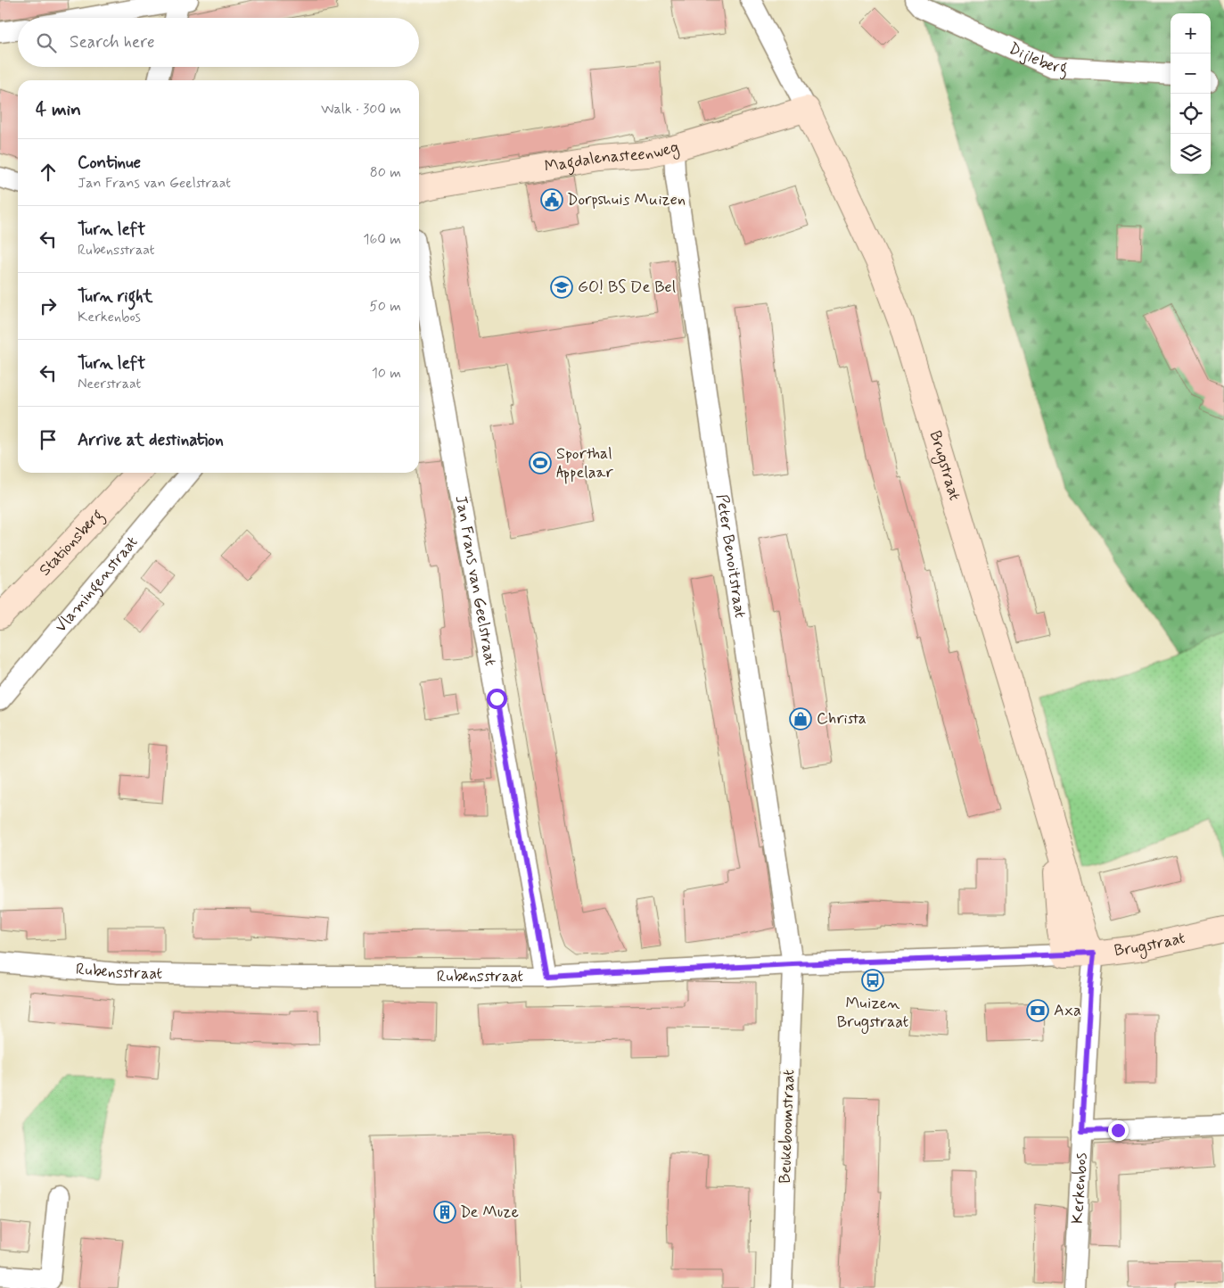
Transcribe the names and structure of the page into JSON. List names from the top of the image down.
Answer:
{
  "streets": {
    "street": [
      "Dijleberg",
      "Magdalenasteenweg",
      "Brugstraat",
      "Stationsberg",
      "Peter Benoitstraat",
      "Jan Frans van Geelstraat",
      "Vlamingenstraat",
      "Rubensstraat",
      "Beukeboomstraat",
      "Kerkenbos"
    ]
  },
  "crossings": [
    ["Magdalenasteenweg", "Brugstraat"],
    ["Magdalenasteenweg", "Peter Benoitstraat"],
    ["Brugstraat", "Rubensstraat"],
    ["Brugstraat", "Kerkenbos"],
    ["Peter Benoitstraat", "Rubensstraat"],
    ["Peter Benoitstraat", "Beukeboomstraat"],
    ["Jan Frans van Geelstraat", "Rubensstraat"],
    ["Rubensstraat", "Beukeboomstraat"],
    ["Rubensstraat", "Kerkenbos"]
  ],
  "places": {
    "public building": ["Dorpshuis Muizen"],
    "school or university": ["GO! BS De Bel"],
    "sports": ["Sporthal Appelaar"],
    "shop": ["Christa"],
    "bus stop": ["Muizen Brugstraat"],
    "bank": ["Axa"],
    "building": ["De Muze"]
  },
  "page": {
    "map_buttons": ["+", "−"],
    "search": "Search here",
    "heading": ["4 min", "Walk · 300 m"],
    "list": [
      ["Continue", "Jan Frans van Geelstraat", "80 m"],
      ["Turn left", "Rubensstraat", "160 m"],
      ["Turn right", "Kerkenbos", "50 m"],
      ["Turn left", "Neerstraat", "10 m"],
      "Arrive at destination"
    ]
  }
}
